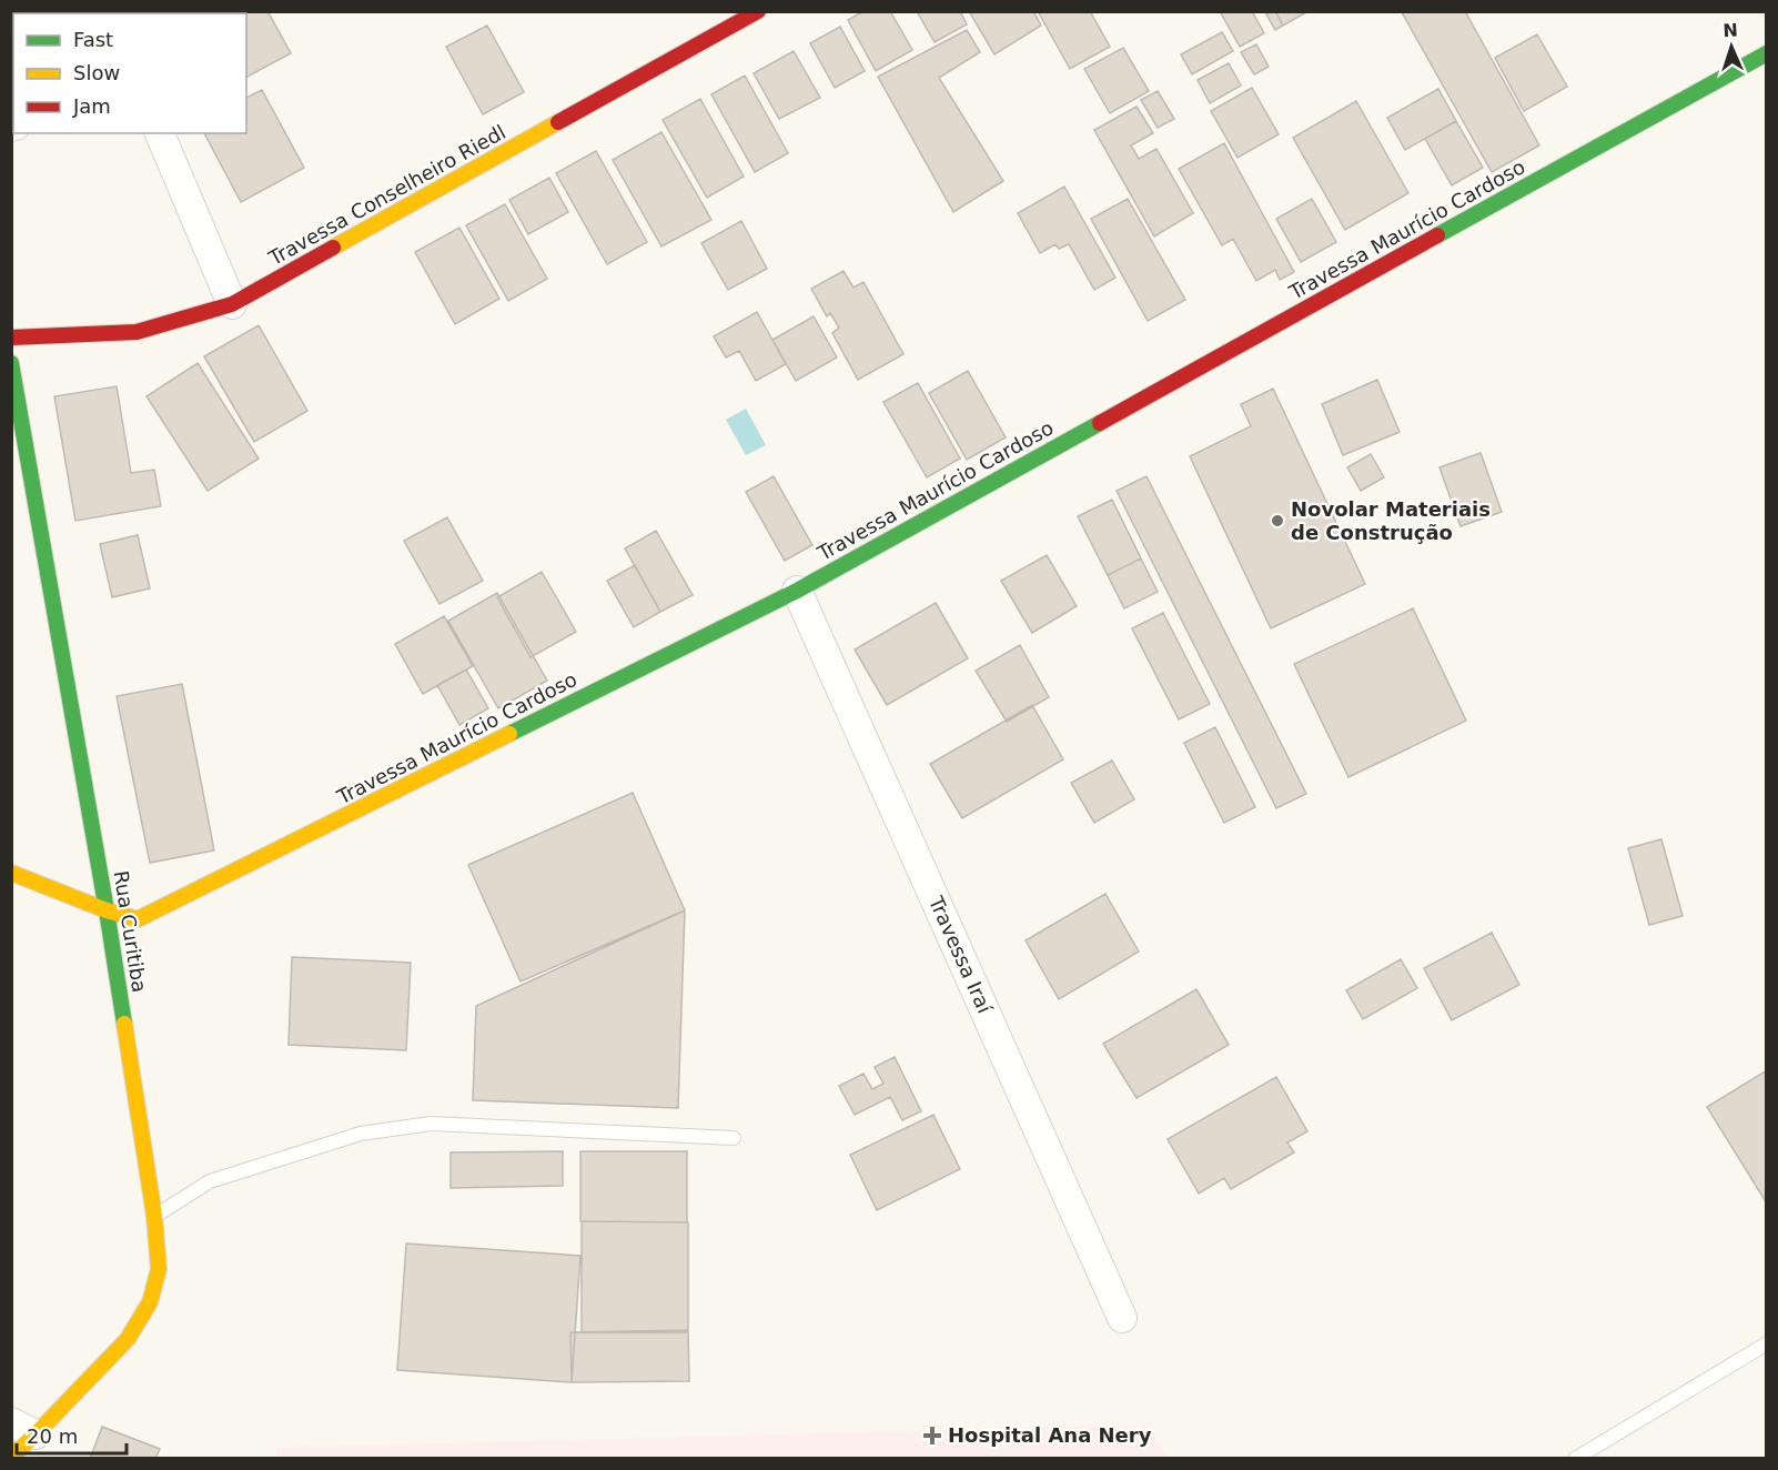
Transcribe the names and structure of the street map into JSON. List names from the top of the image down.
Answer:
{
  "streets": {
    "street": [
      "Travessa Conselheiro Riedl",
      "Travessa Maurício Cardoso",
      "Rua Curitiba",
      "Travessa Iraí"
    ]
  },
  "crossings": [
    ["Travessa Maurício Cardoso", "Rua Curitiba"],
    ["Travessa Maurício Cardoso", "Travessa Iraí"]
  ],
  "places": {
    "other": ["Novolar Materiais de Construção"],
    "health": ["Hospital Ana Nery"]
  },
  "legend": ["Fast", "Slow", "Jam"],
  "scale_bar": "20 m",
  "north": "top"
}
